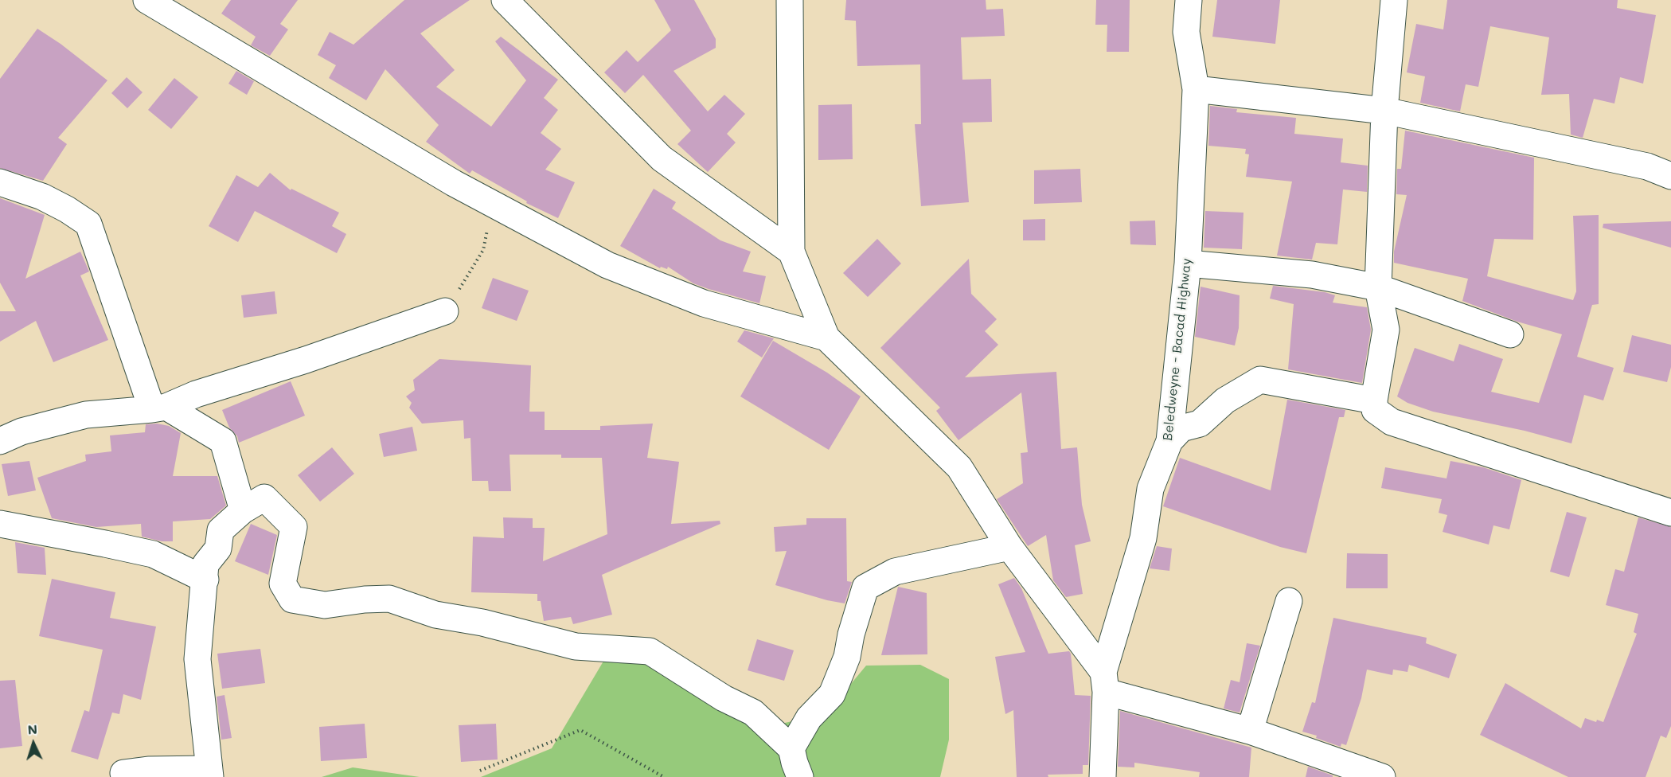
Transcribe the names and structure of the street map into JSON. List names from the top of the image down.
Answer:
{
  "streets": {
    "street": ["Beledweyne - Bacad Highway"]
  },
  "north": "top"
}
